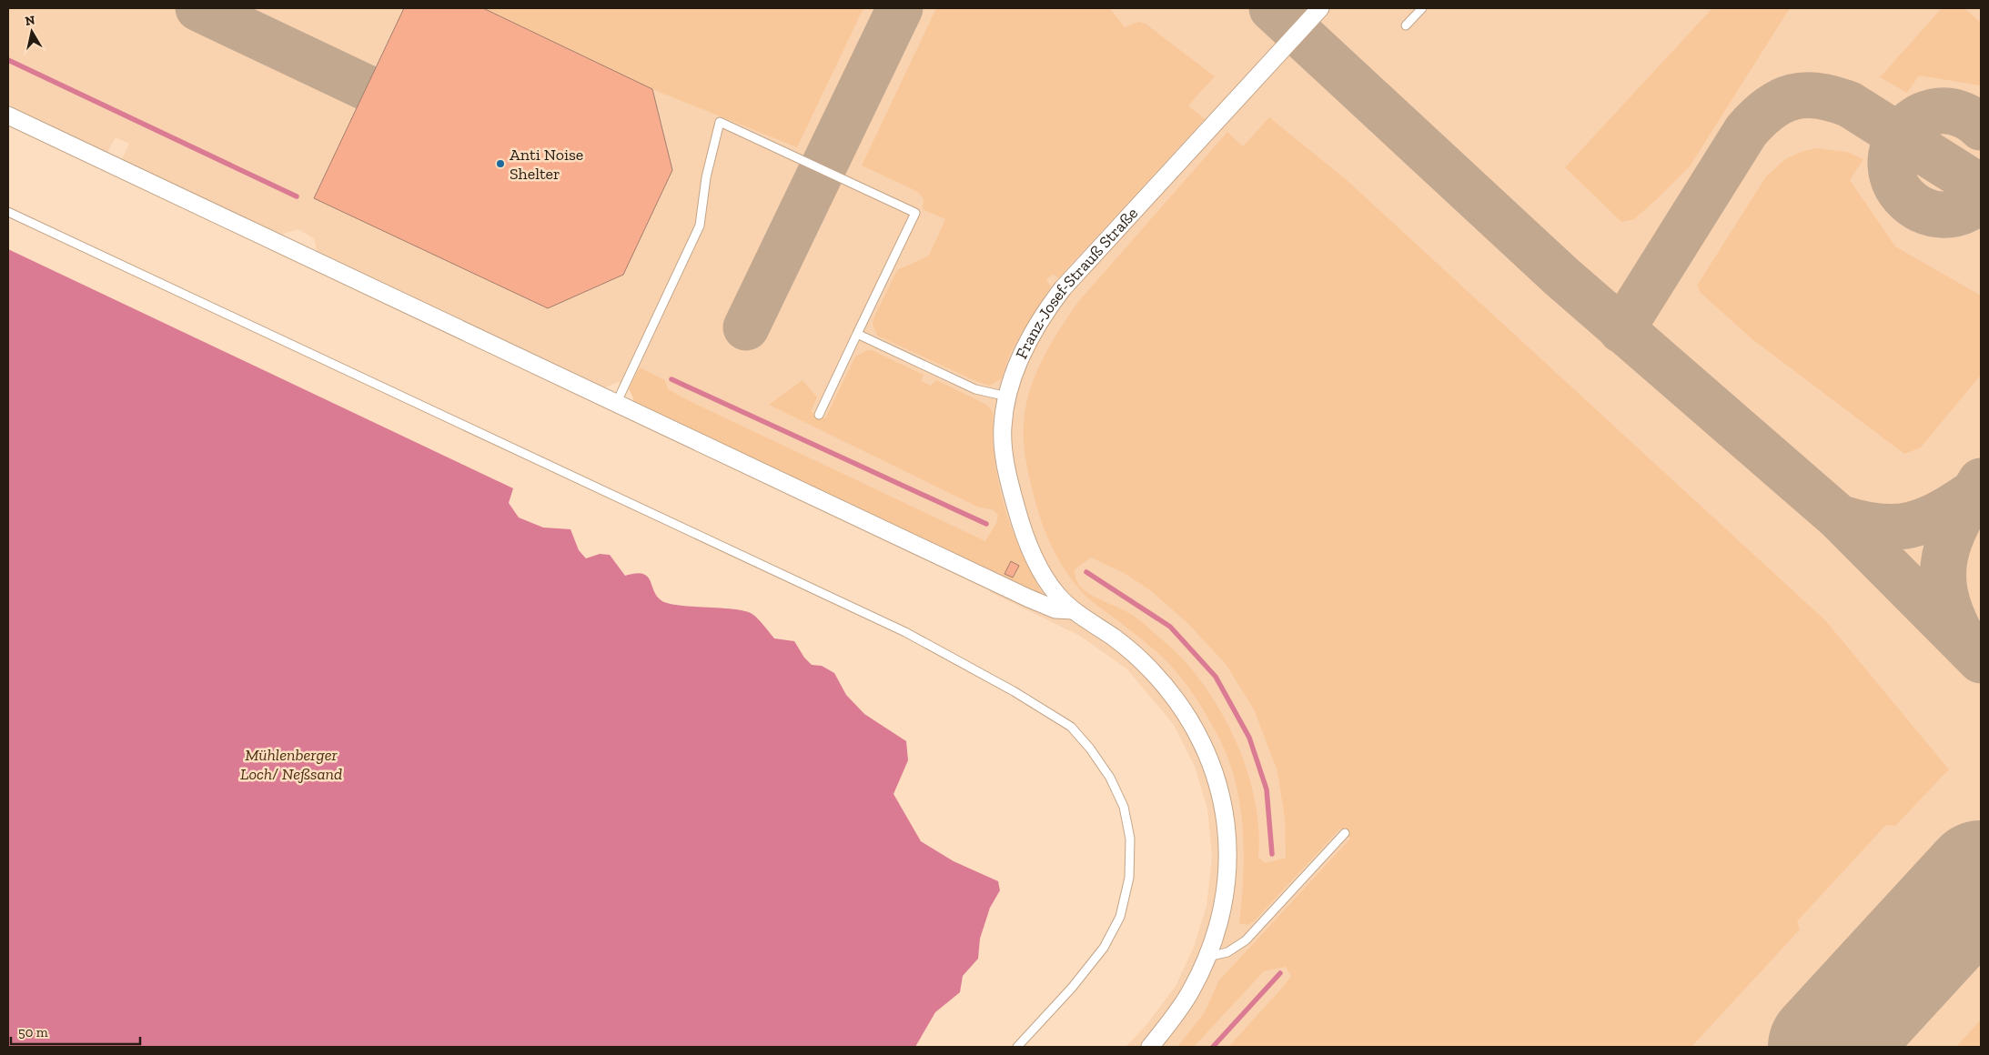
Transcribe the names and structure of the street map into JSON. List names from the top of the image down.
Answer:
{
  "streets": {
    "street": ["Franz-Josef-Strauß Straße"]
  },
  "parks": ["Mühlenberger Loch/ Neßsand"],
  "places": ["Anti Noise Shelter"],
  "scale_bar": "50 m",
  "north": "top"
}
